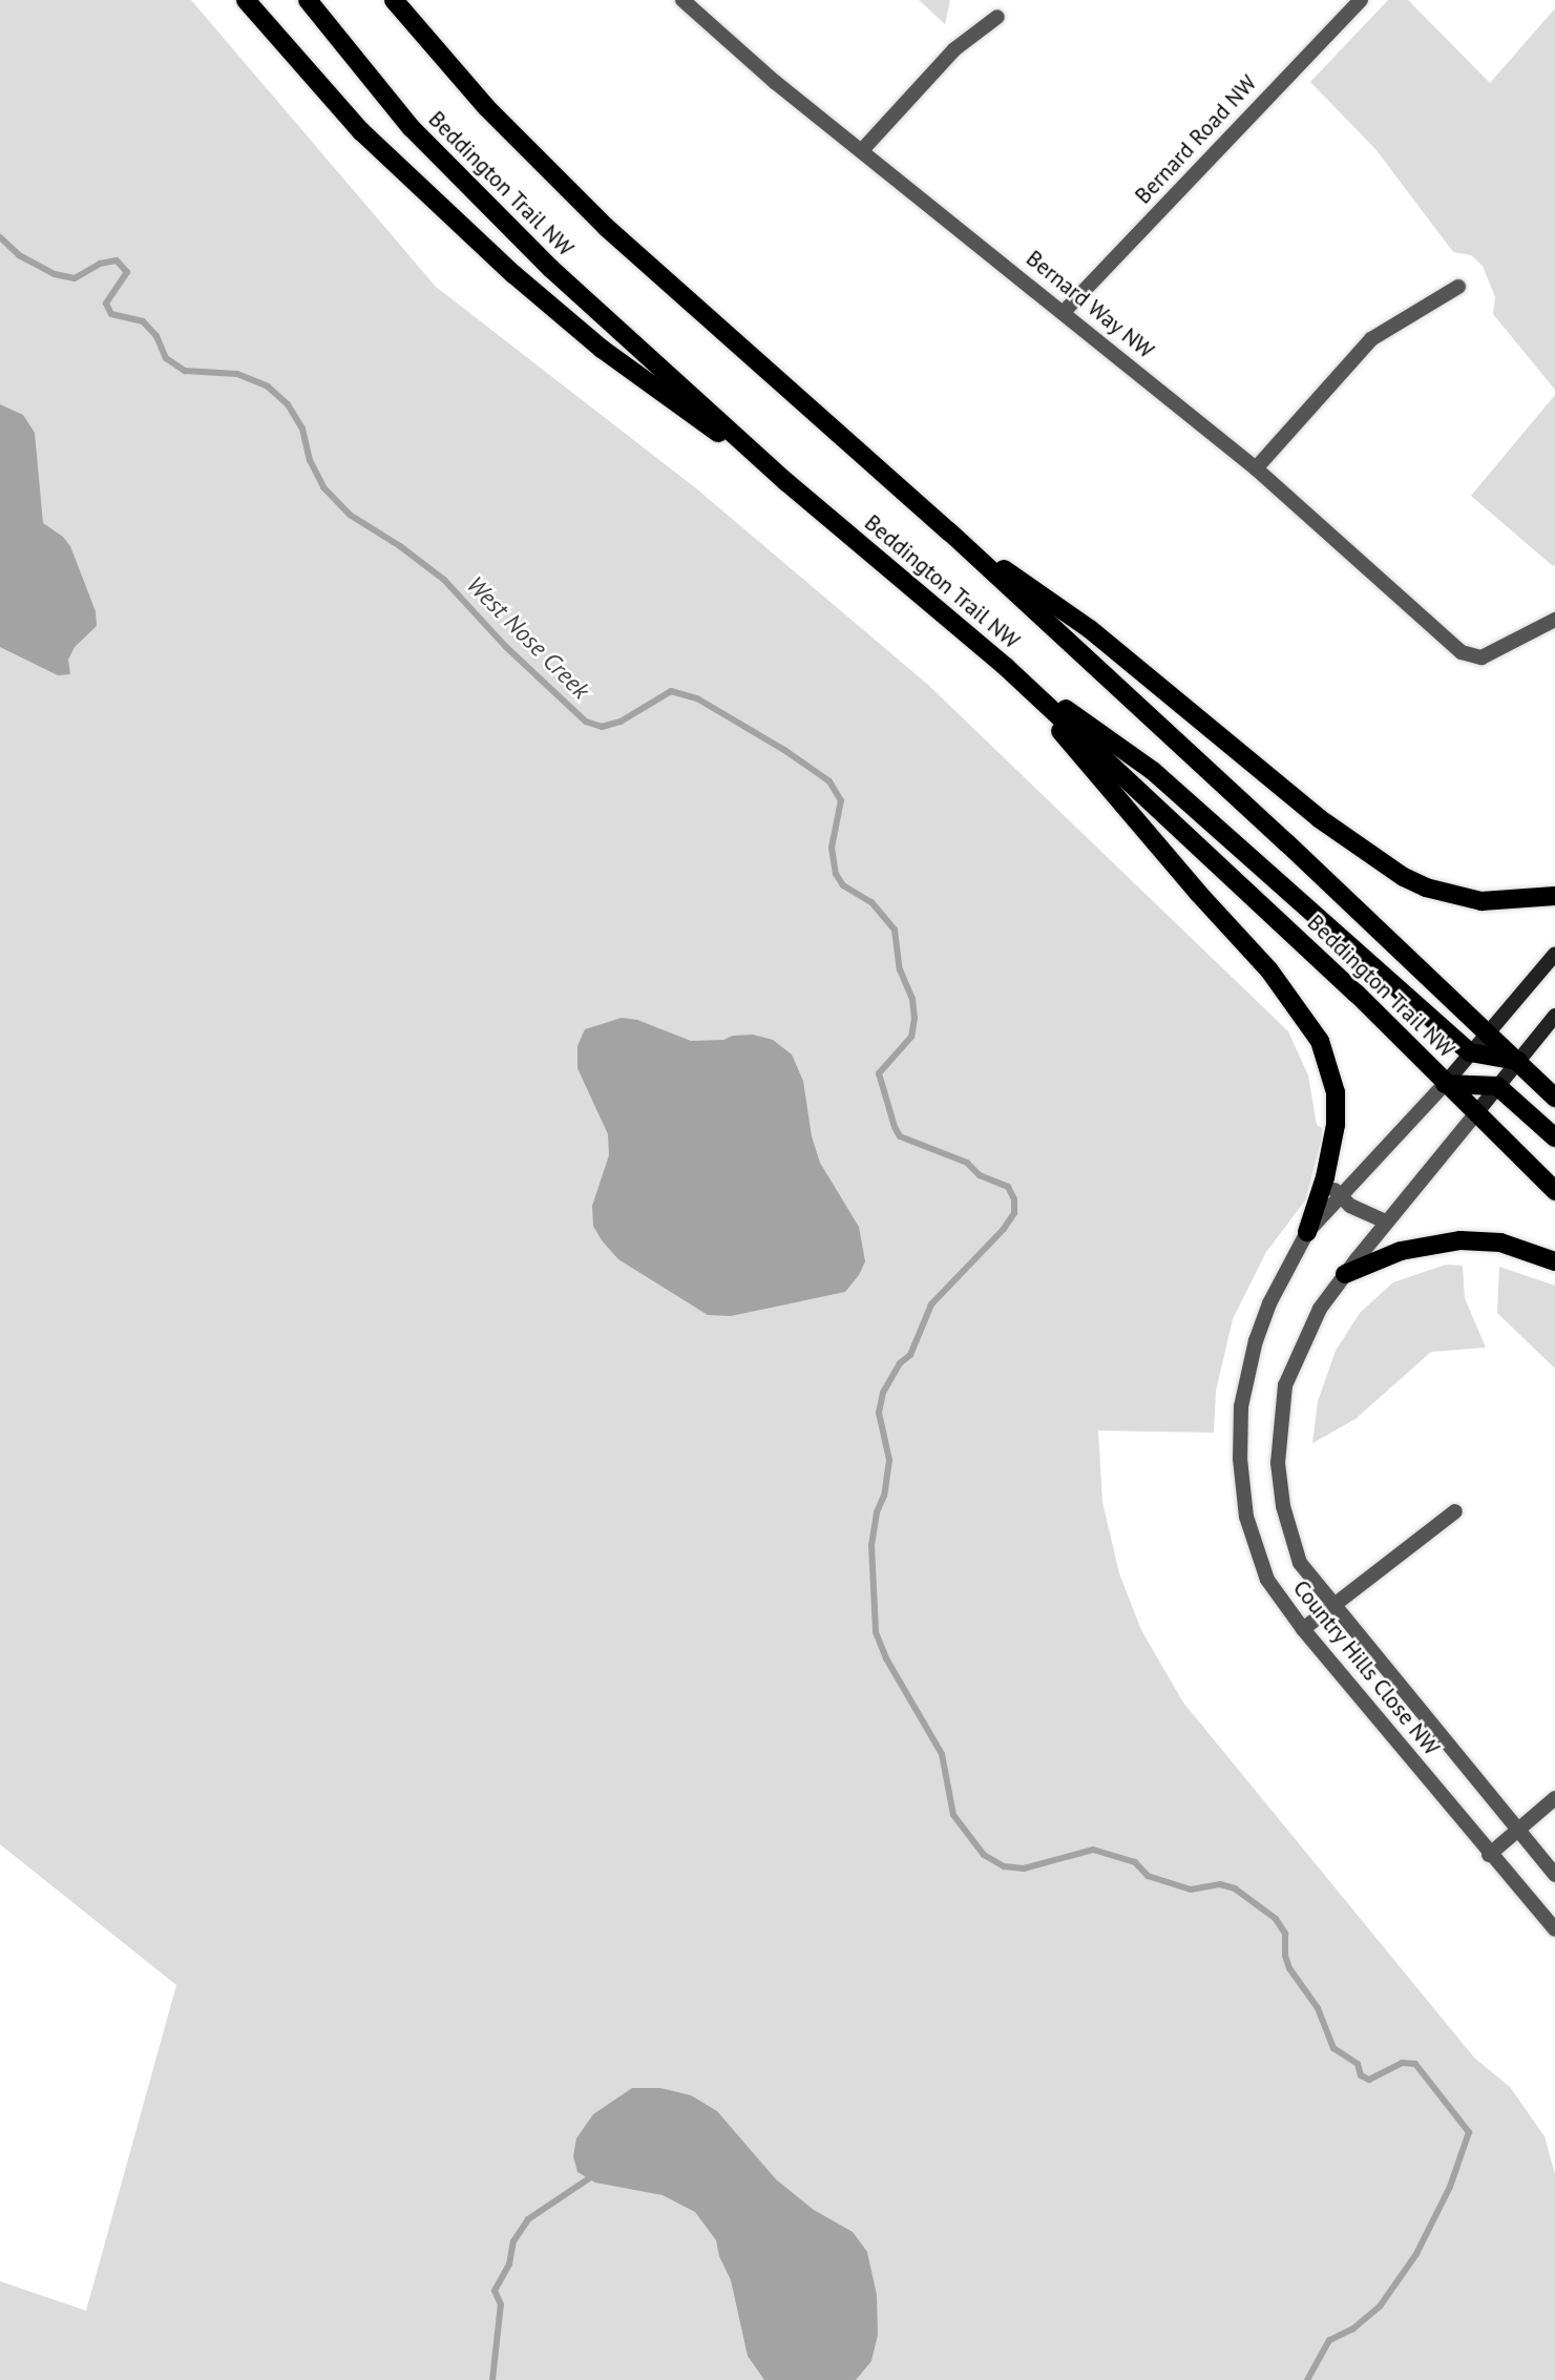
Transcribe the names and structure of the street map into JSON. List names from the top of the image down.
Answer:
{
  "streets": {
    "main road": ["Beddington Trail NW"],
    "street": ["Bernard Road NW", "Bernard Way NW", "Country Hills Close NW"]
  },
  "crossings": [
    ["Bernard Road NW", "Bernard Way NW"],
    ["Beddington Trail NW", "Country Hills Close NW"]
  ],
  "water": ["West Nose Creek"]
}
